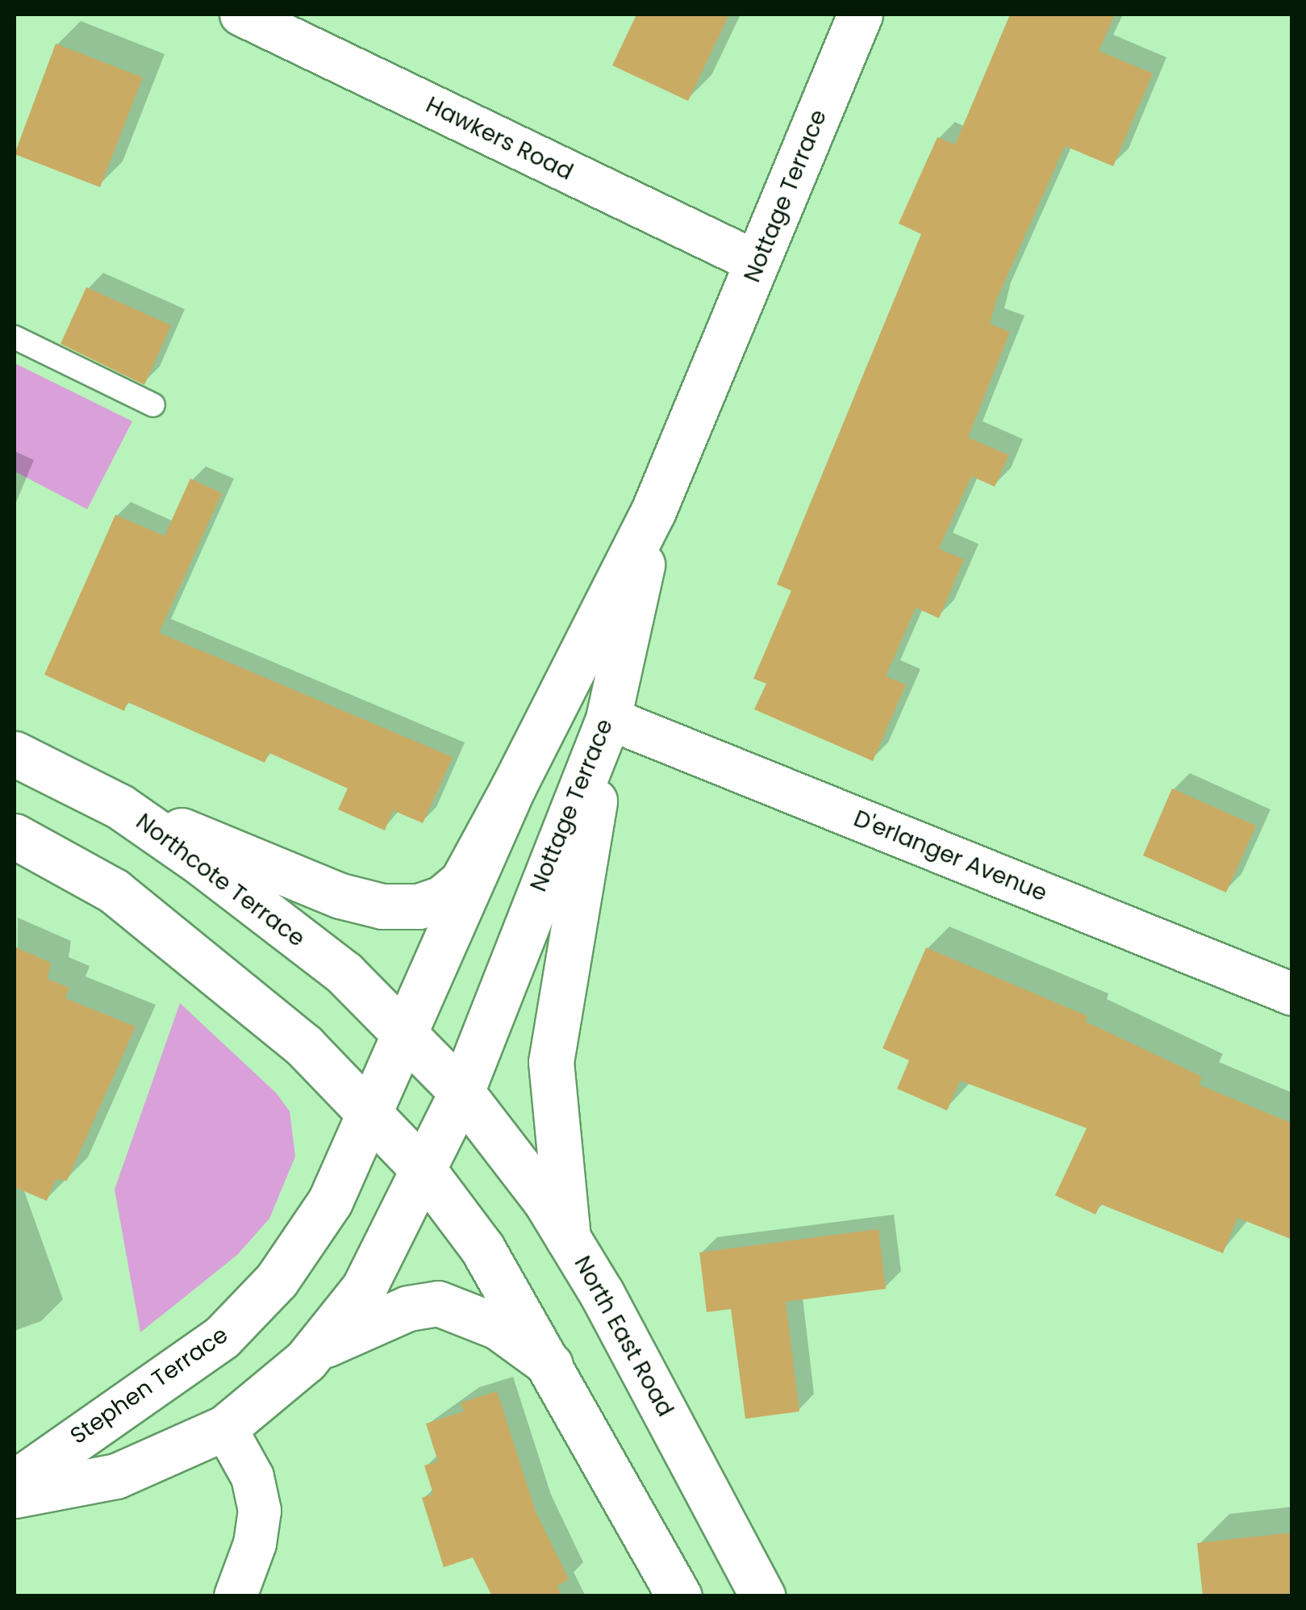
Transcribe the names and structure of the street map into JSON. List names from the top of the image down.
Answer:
{
  "streets": {
    "main road": [
      "Nottage Terrace",
      "Northcote Terrace",
      "North East Road",
      "Stephen Terrace"
    ],
    "street": ["Hawkers Road", "D'erlanger Avenue"]
  },
  "crossings": [
    ["Hawkers Road", "Nottage Terrace"],
    ["Nottage Terrace", "D'erlanger Avenue"],
    ["Nottage Terrace", "Northcote Terrace"],
    ["Nottage Terrace", "North East Road"],
    ["Nottage Terrace", "Stephen Terrace"],
    ["Northcote Terrace", "North East Road"],
    ["Northcote Terrace", "Stephen Terrace"]
  ]
}
